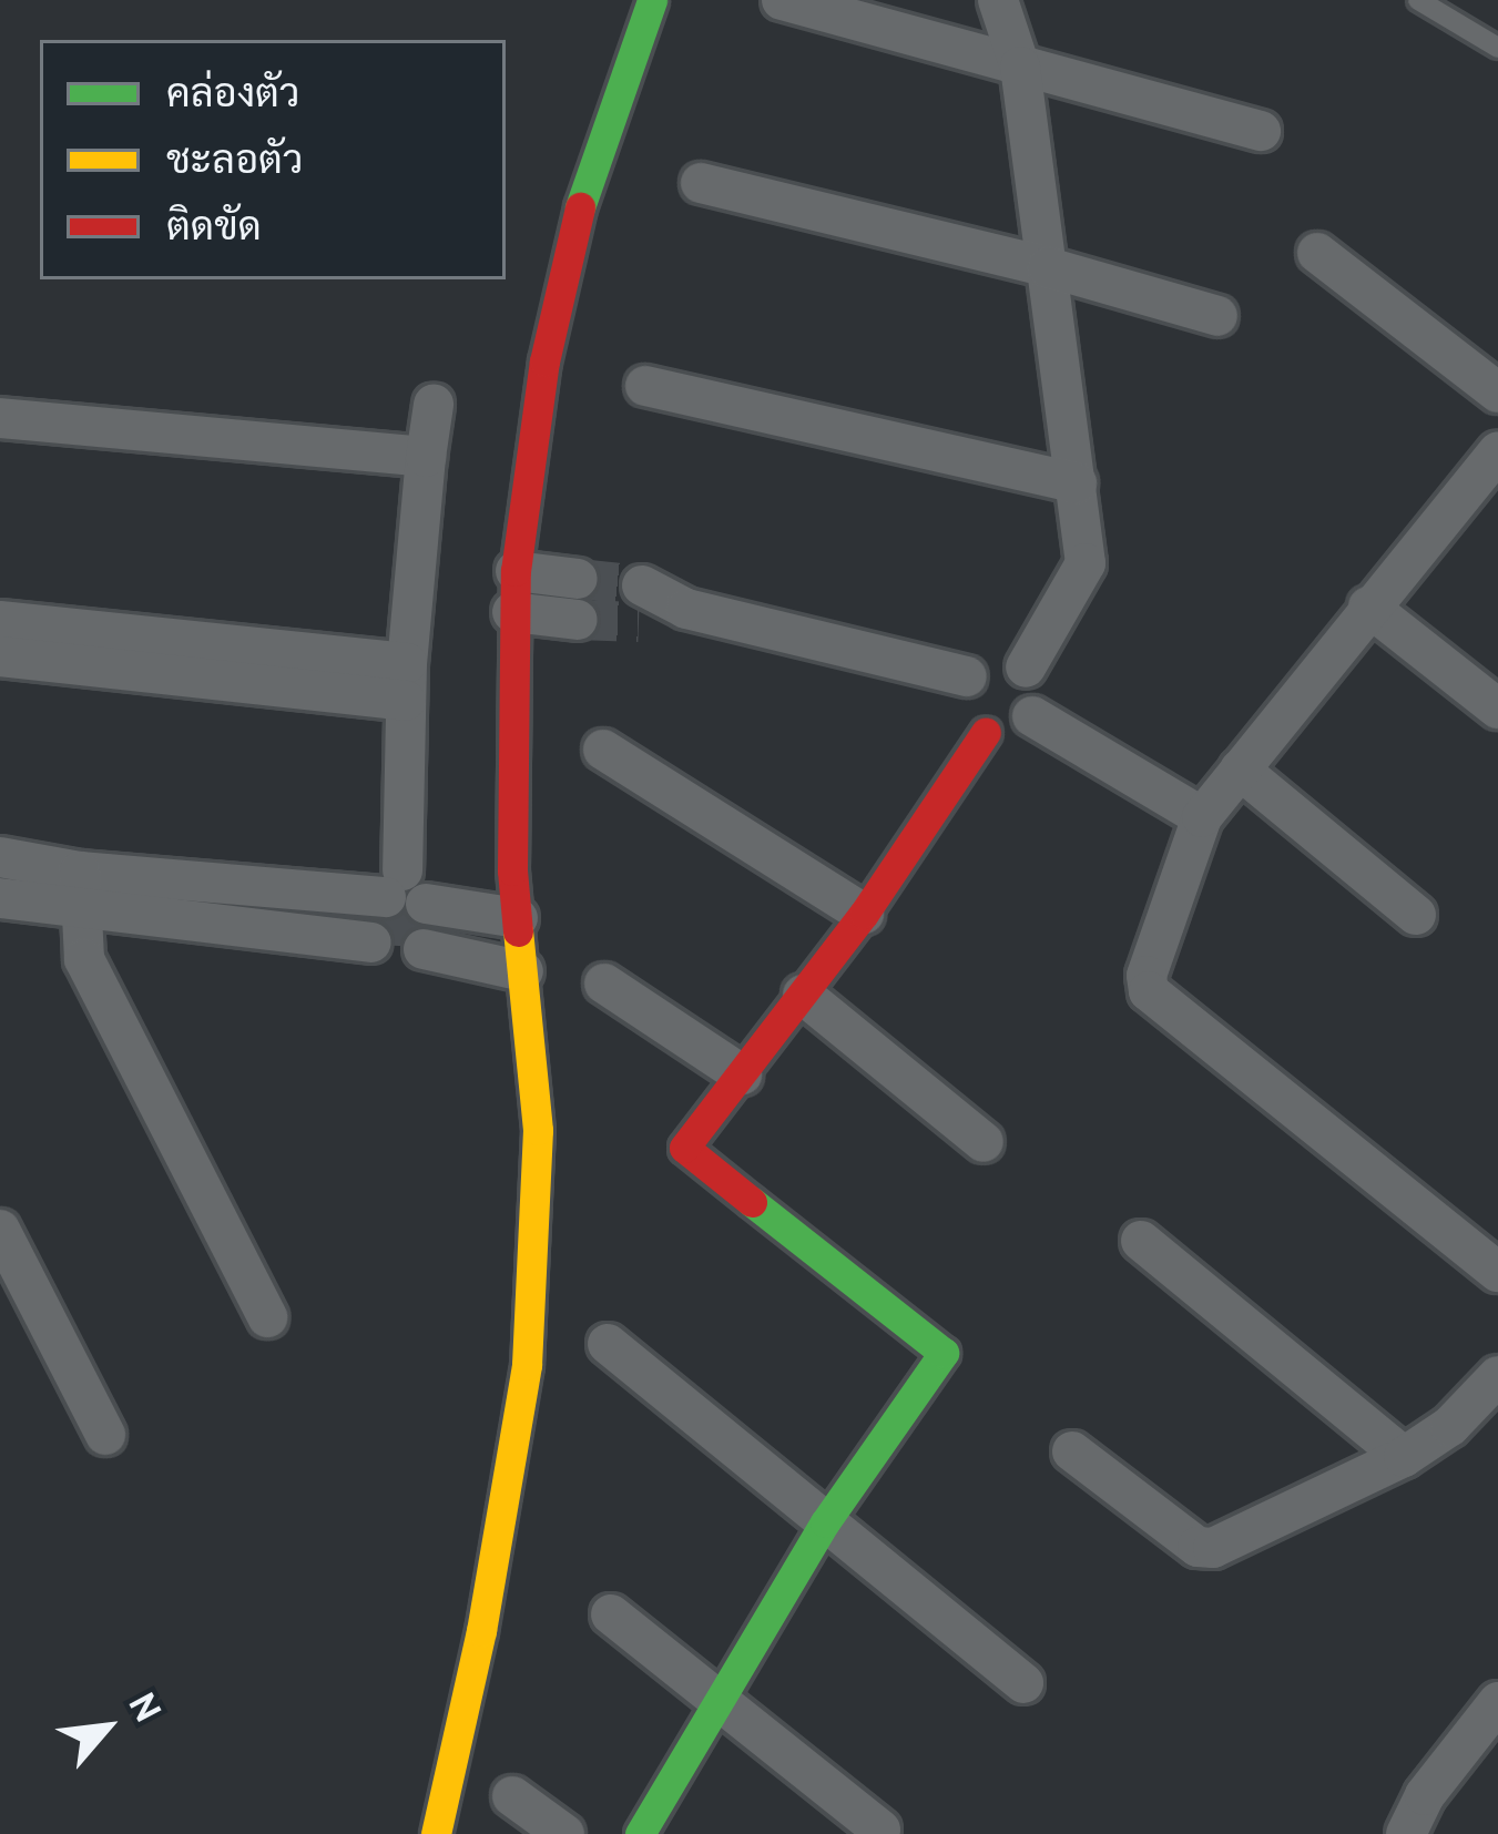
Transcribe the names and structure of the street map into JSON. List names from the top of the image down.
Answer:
{
  "legend": ["คล่องตัว", "ชะลอตัว", "ติดขัด"],
  "north": "top right"
}
